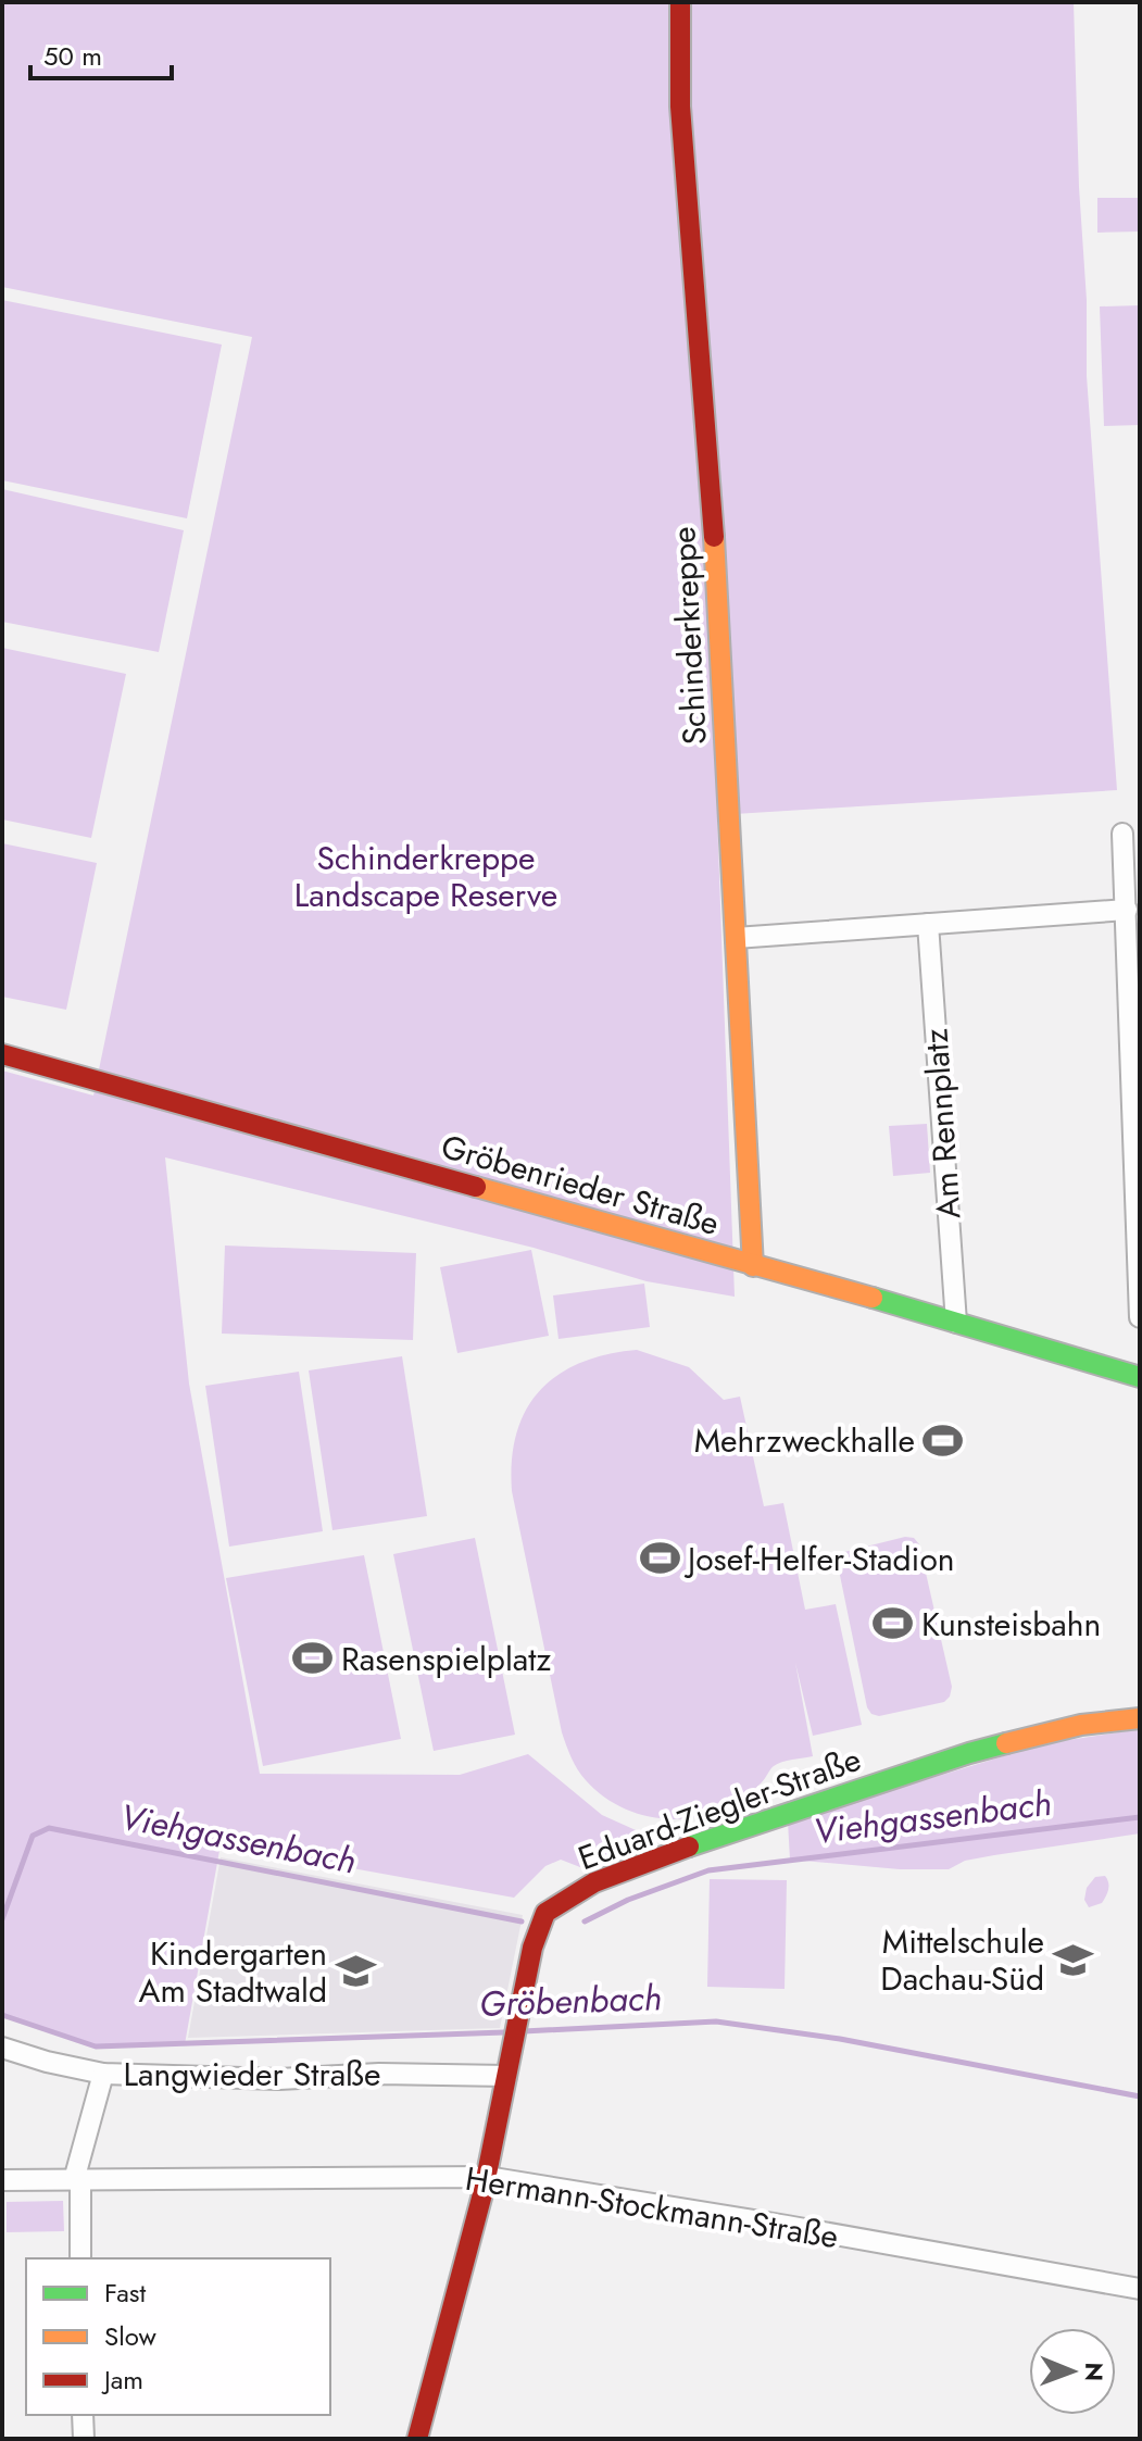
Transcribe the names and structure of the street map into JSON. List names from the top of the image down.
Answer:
{
  "streets": {
    "street": [
      "Schinderkreppe",
      "Am Rennplatz",
      "Gröbenrieder Straße",
      "Eduard-Ziegler-Straße",
      "Langwieder Straße",
      "Hermann-Stockmann-Straße"
    ]
  },
  "crossings": [
    ["Schinderkreppe", "Gröbenrieder Straße"],
    ["Am Rennplatz", "Gröbenrieder Straße"],
    ["Eduard-Ziegler-Straße", "Langwieder Straße"],
    ["Eduard-Ziegler-Straße", "Hermann-Stockmann-Straße"]
  ],
  "water": ["Viehgassenbach", "Gröbenbach"],
  "parks": ["Schinderkreppe Landscape Reserve"],
  "places": {
    "sports": [
      "Mehrzweckhalle",
      "Josef-Helfer-Stadion",
      "Kunsteisbahn",
      "Rasenspielplatz"
    ],
    "school or university": ["Mittelschule Dachau-Süd", "Kindergarten Am Stadtwald"]
  },
  "legend": ["Fast", "Slow", "Jam"],
  "scale_bar": "50 m",
  "north": "right"
}
